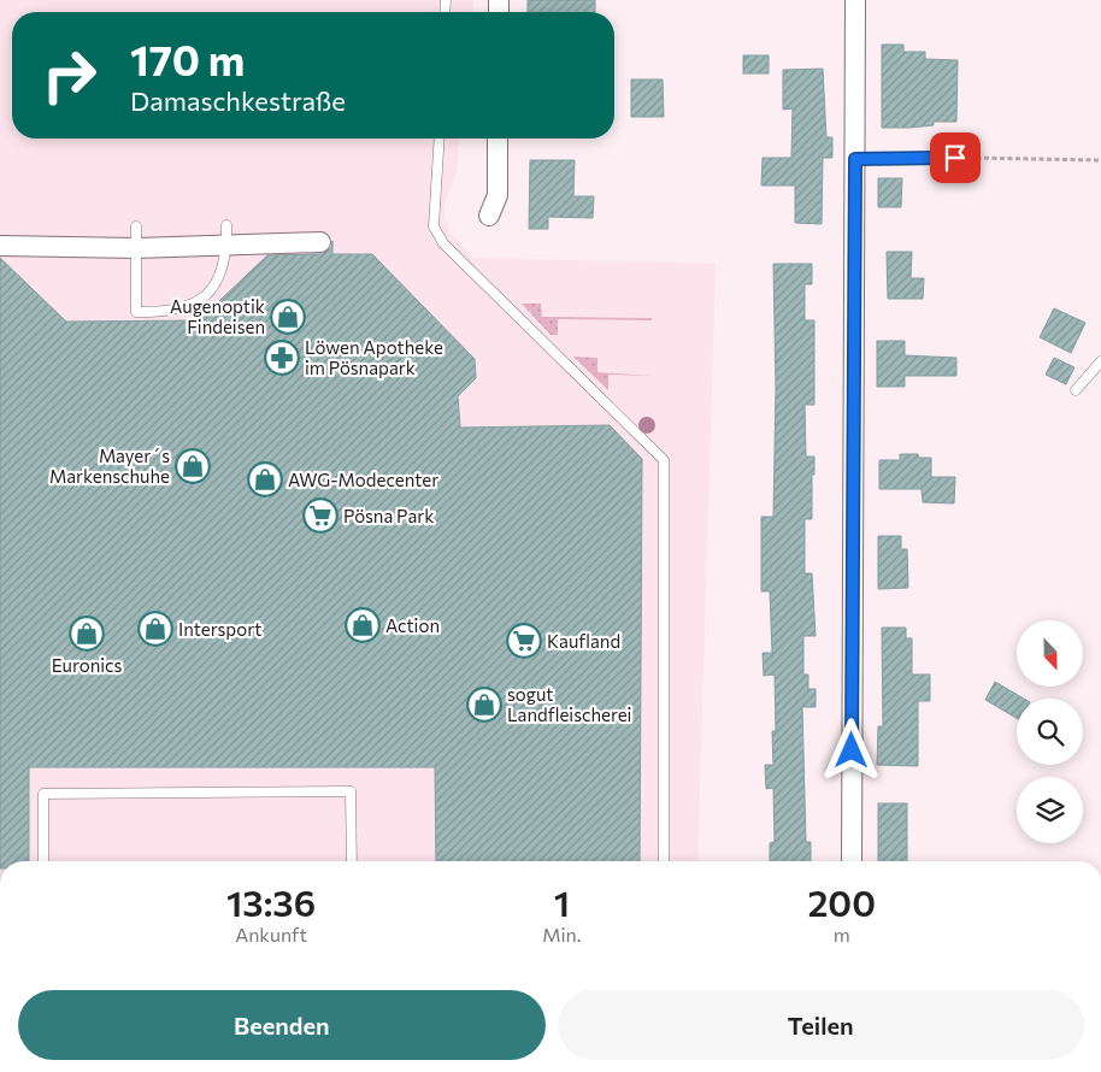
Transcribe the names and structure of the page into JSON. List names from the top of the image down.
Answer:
{
  "places": {
    "shop": [
      "Augenoptik Findeisen",
      "Mayer´s Markenschuhe",
      "AWG-Modecenter",
      "Action",
      "Intersport",
      "Euronics",
      "sogut Landfleischerei"
    ],
    "pharmacy": ["Löwen Apotheke im Pösnapark"],
    "supermarket": ["Pösna Park", "Kaufland"]
  },
  "north": "bottom",
  "page": {
    "turn": ["170 m", "Damaschkestraße"],
    "eta": [
      "13:36",
      "Ankunft",
      "1",
      "Min.",
      "200",
      "m"
    ],
    "buttons": ["Beenden", "Teilen"]
  }
}
